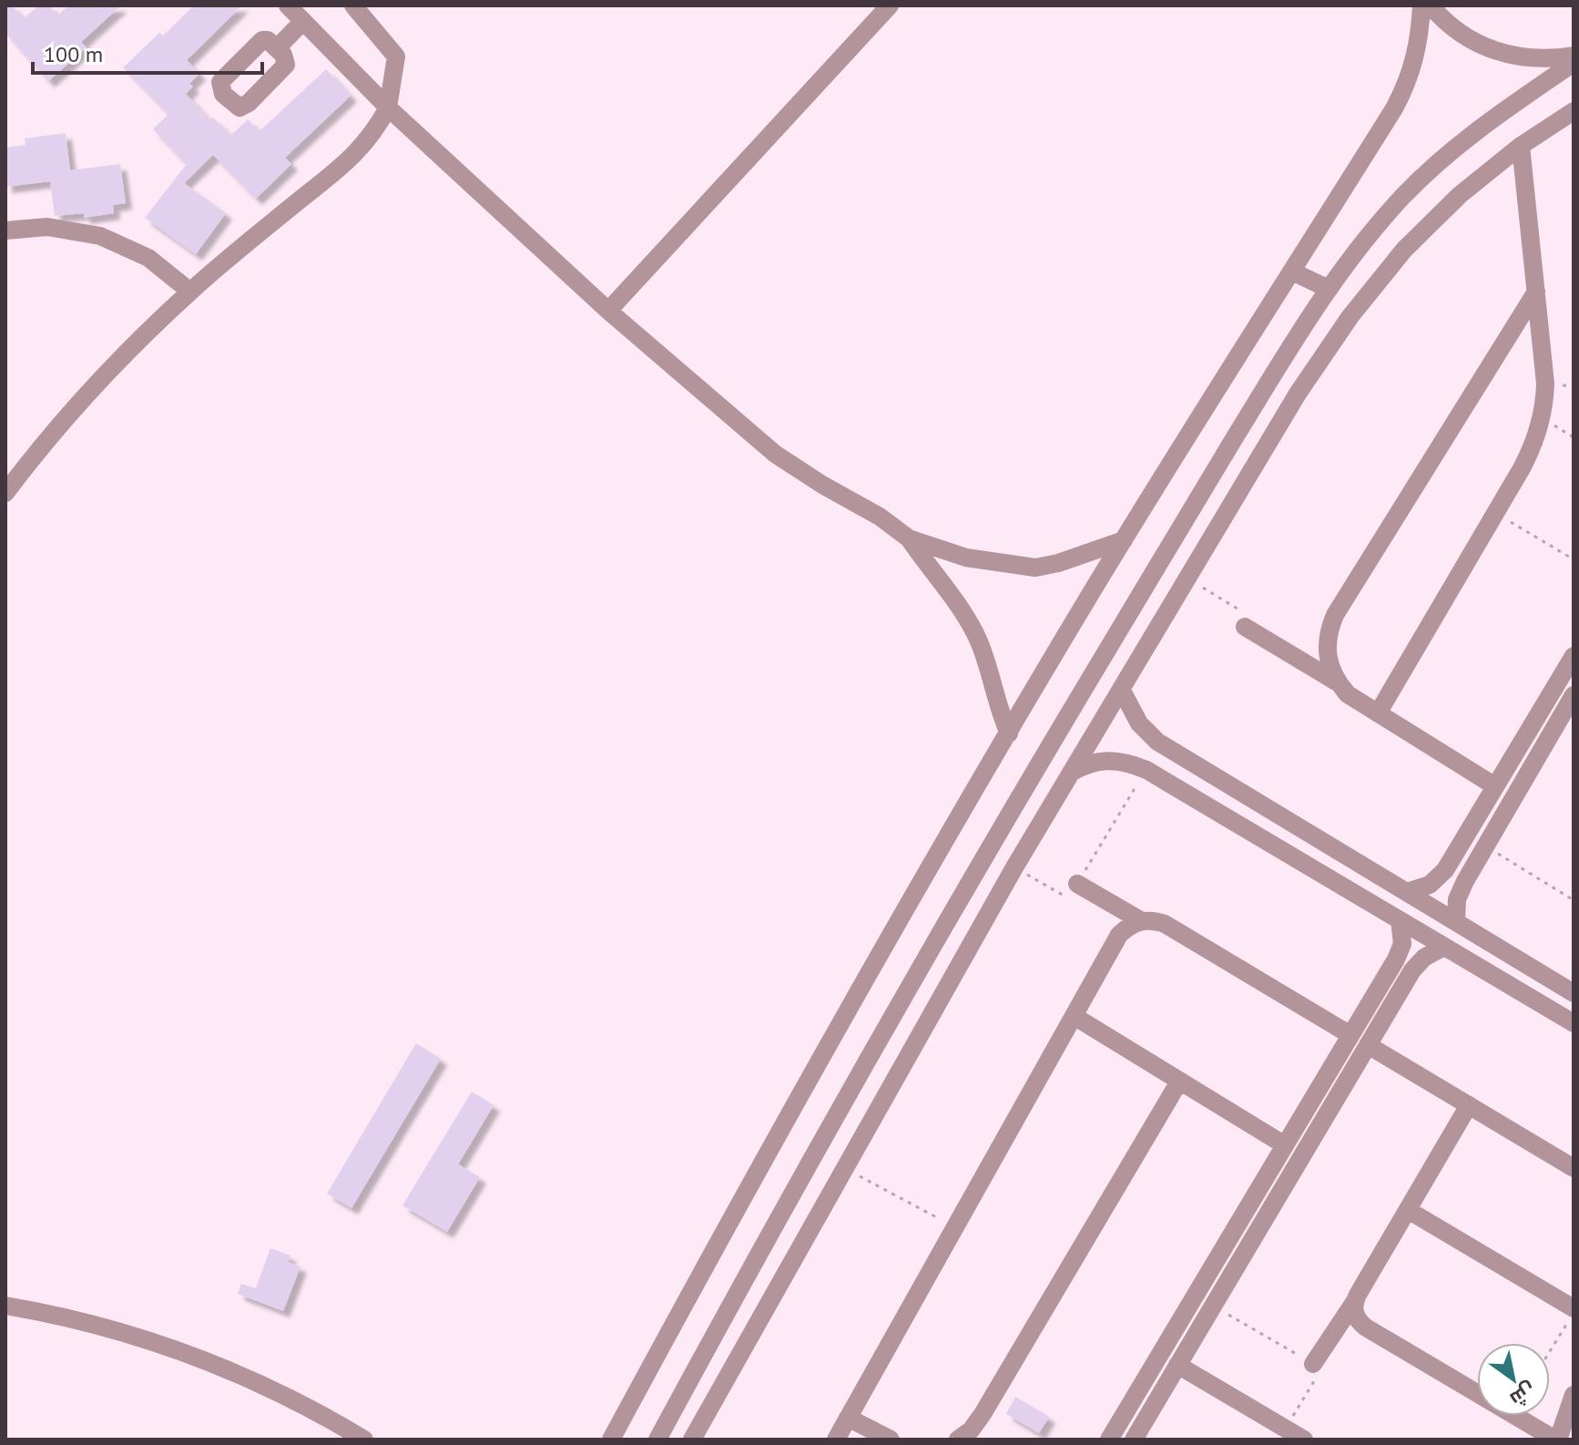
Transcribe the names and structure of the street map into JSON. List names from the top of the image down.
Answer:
{
  "scale_bar": "100 m",
  "north": "bottom right"
}
